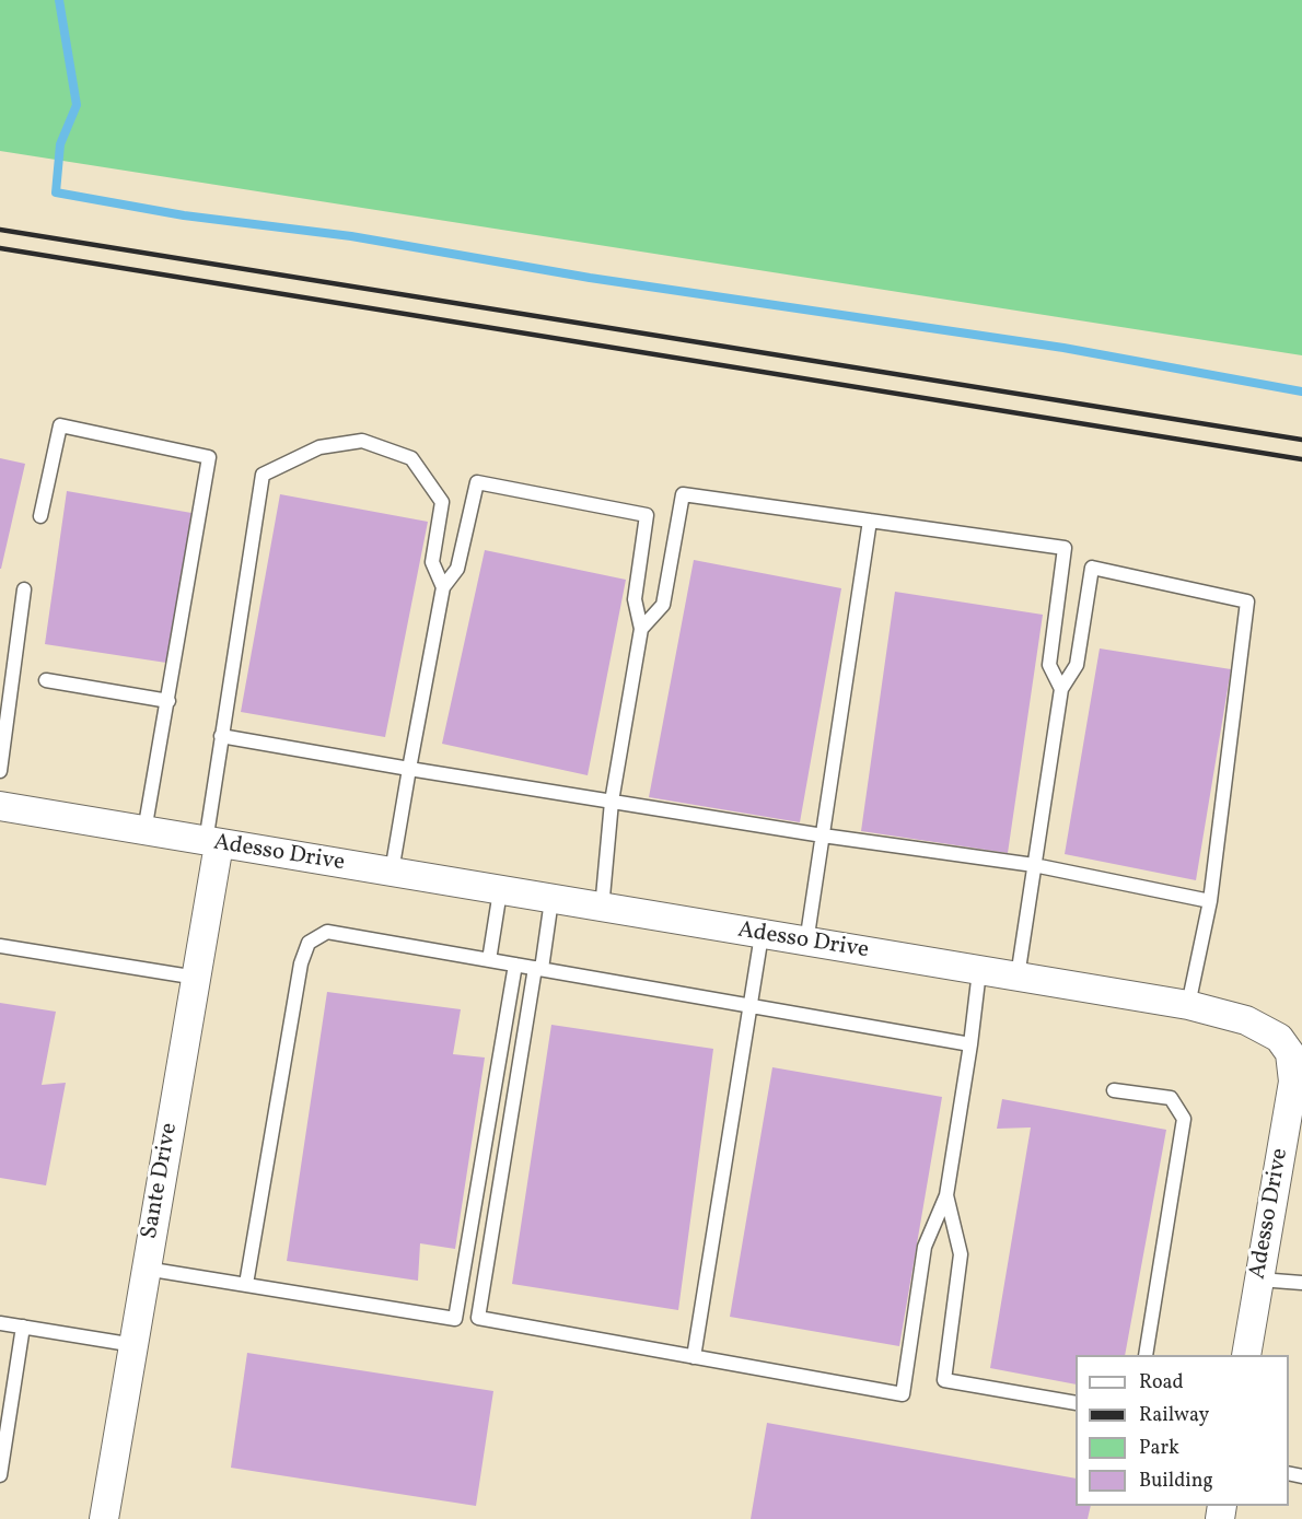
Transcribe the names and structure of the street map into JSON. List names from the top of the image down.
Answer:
{
  "streets": {
    "street": ["Adesso Drive", "Sante Drive"]
  },
  "crossings": [
    ["Adesso Drive", "Sante Drive"]
  ],
  "legend": [
    "Road",
    "Railway",
    "Park",
    "Building"
  ]
}
